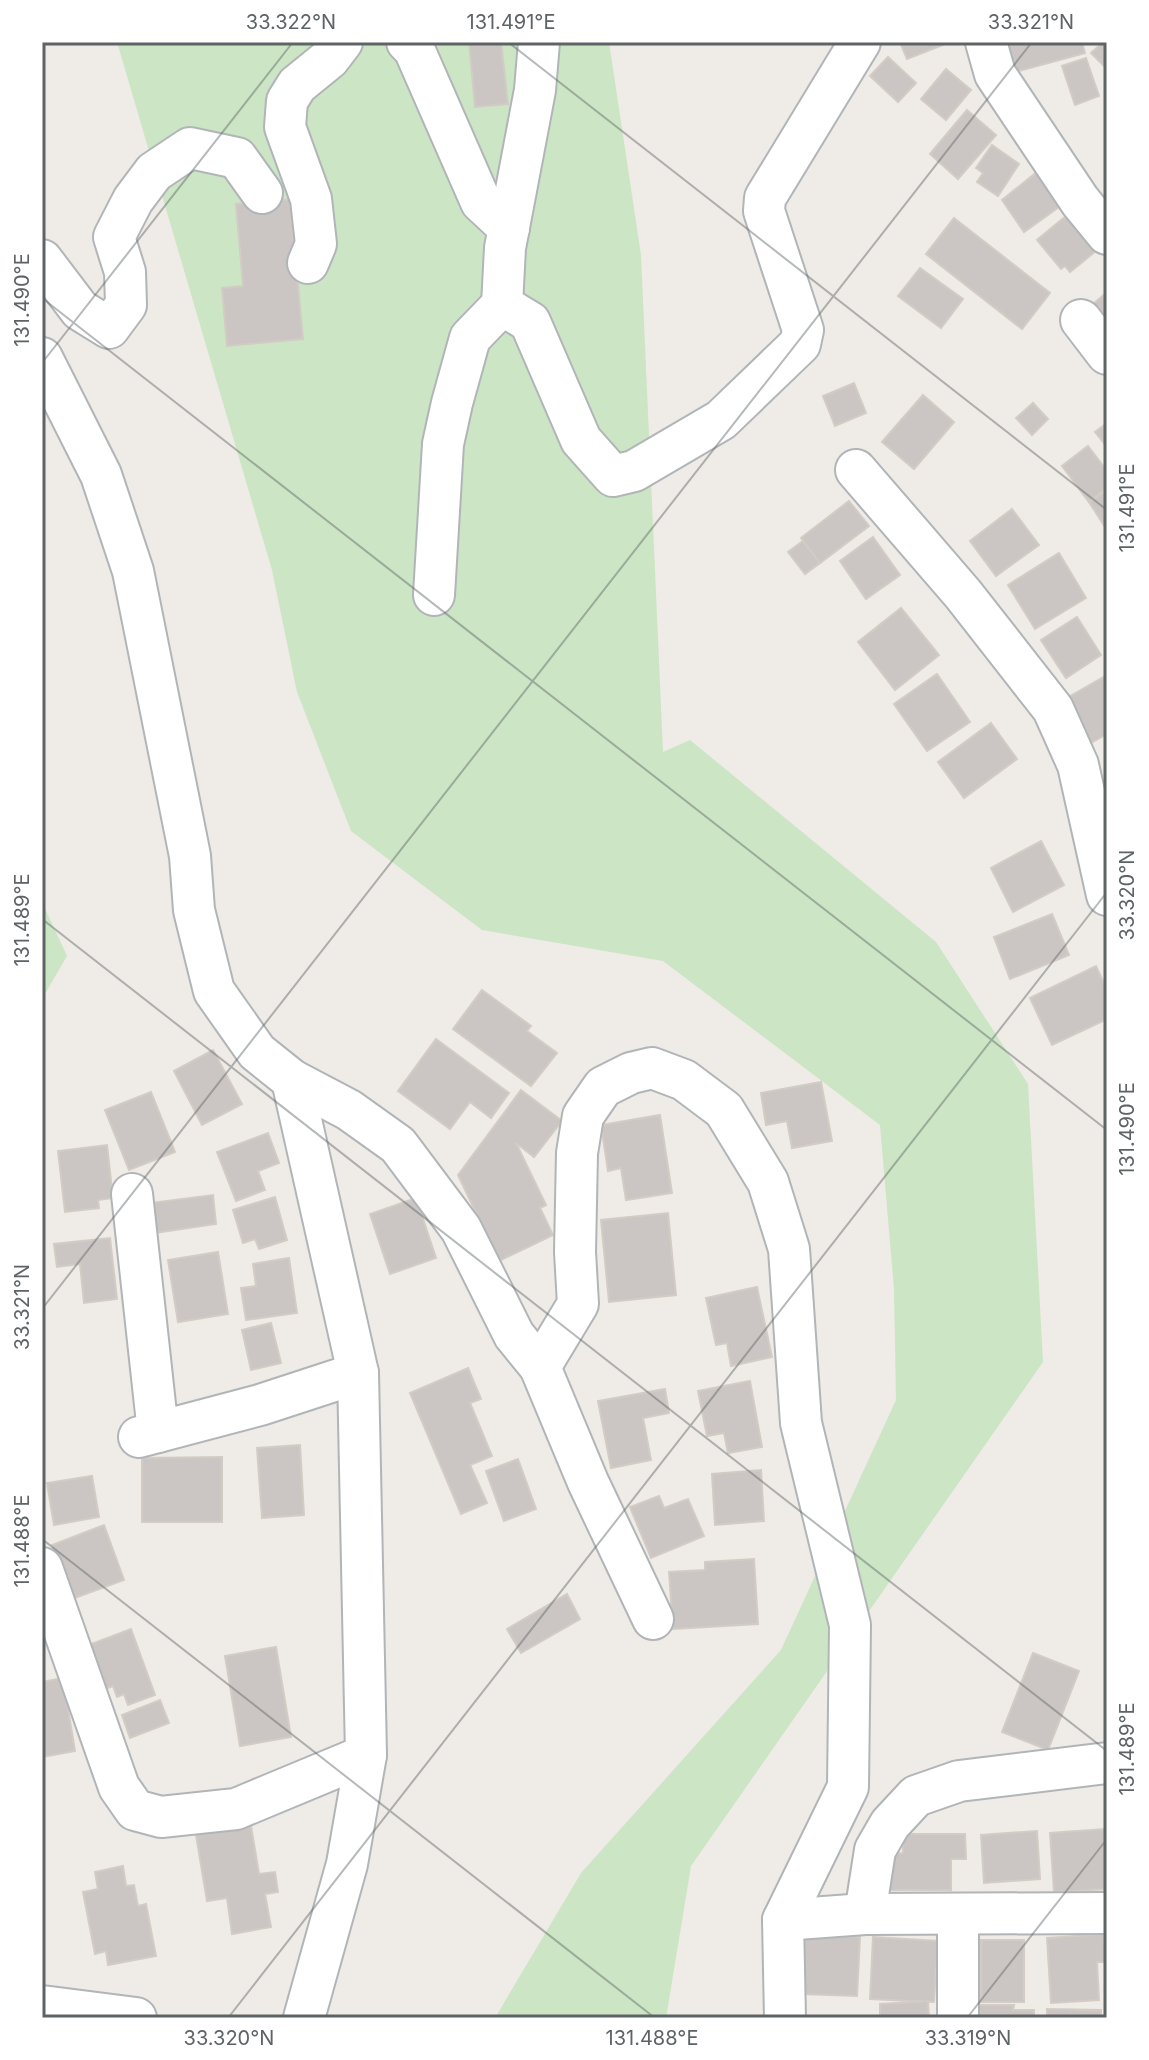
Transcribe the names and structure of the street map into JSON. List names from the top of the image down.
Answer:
{
  "coordinates": [
    "33.322°N",
    "131.491°E",
    "33.321°N",
    "131.490°E",
    "33.320°N",
    "131.489°E",
    "131.488°E",
    "33.319°N"
  ]
}
